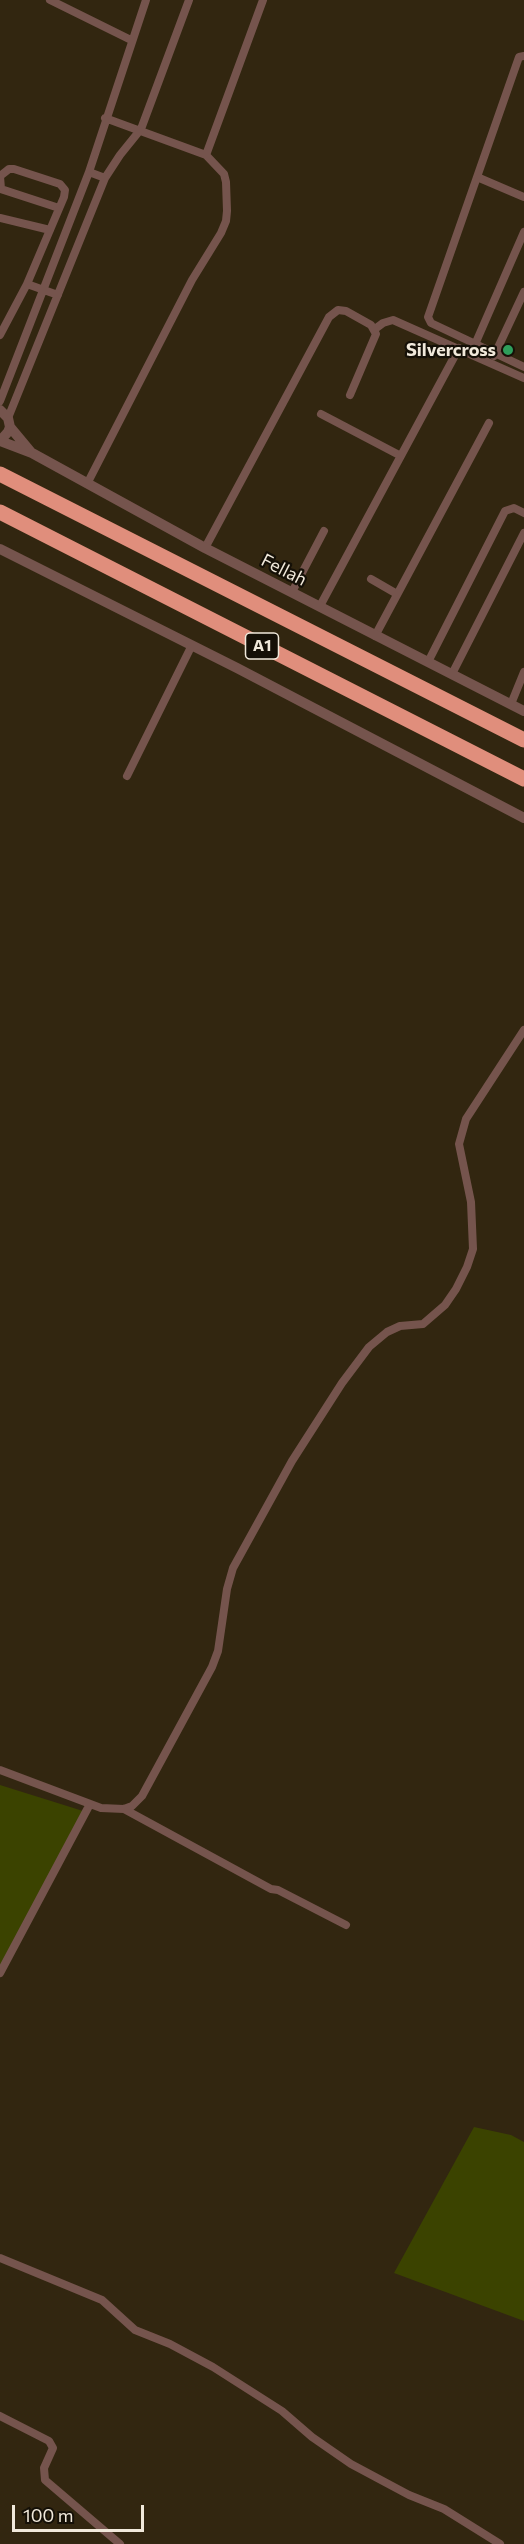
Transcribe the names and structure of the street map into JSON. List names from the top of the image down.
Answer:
{
  "streets": {
    "highway": ["A1"],
    "street": ["Fellah"]
  },
  "places": ["Silvercross"],
  "scale_bar": "100 m"
}
